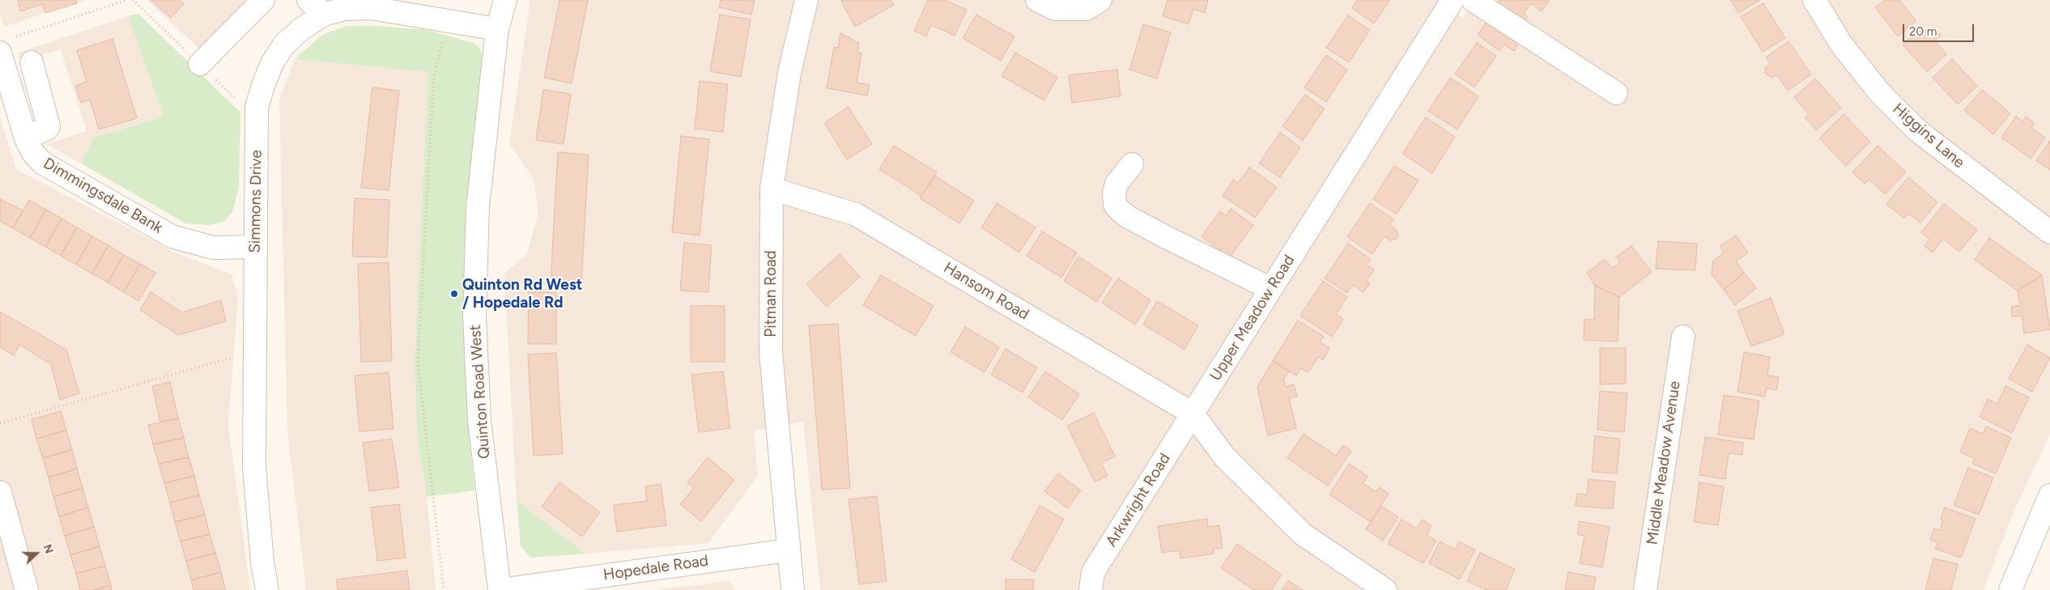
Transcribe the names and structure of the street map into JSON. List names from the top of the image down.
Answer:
{
  "streets": {
    "street": [
      "Higgins Lane",
      "Dimmingsdale Bank",
      "Simmons Drive",
      "Hansom Road",
      "Pitman Road",
      "Upper Meadow Road",
      "Quinton Road West",
      "Middle Meadow Avenue",
      "Arkwright Road",
      "Hopedale Road"
    ]
  },
  "crossings": [
    ["Dimmingsdale Bank", "Simmons Drive"],
    ["Simmons Drive", "Quinton Road West"],
    ["Hansom Road", "Pitman Road"],
    ["Hansom Road", "Upper Meadow Road"],
    ["Hansom Road", "Arkwright Road"],
    ["Pitman Road", "Hopedale Road"],
    ["Upper Meadow Road", "Arkwright Road"],
    ["Quinton Road West", "Hopedale Road"]
  ],
  "places": ["Quinton Rd West / Hopedale Rd"],
  "scale_bar": "20 m",
  "north": "right"
}
